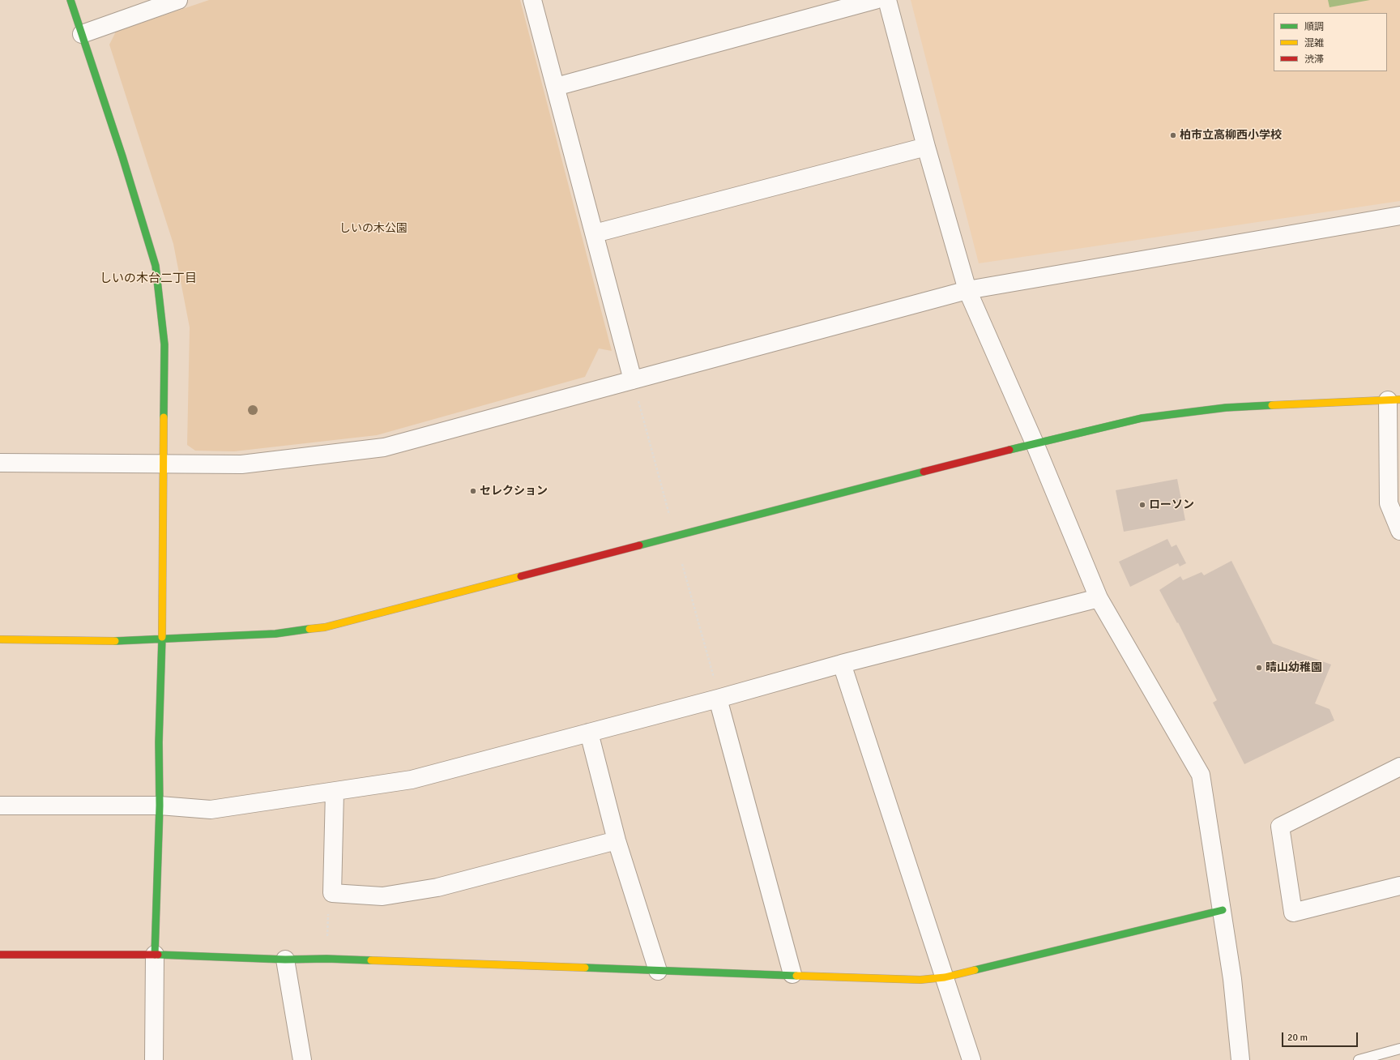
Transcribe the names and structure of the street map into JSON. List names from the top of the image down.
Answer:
{
  "districts": ["しいの木台二丁目"],
  "parks": ["しいの木公園"],
  "places": [
    "柏市立高柳西小学校",
    "セレクション",
    "ローソン",
    "晴山幼稚園"
  ],
  "legend": ["順調", "混雑", "渋滞"],
  "scale_bar": "20 m"
}
